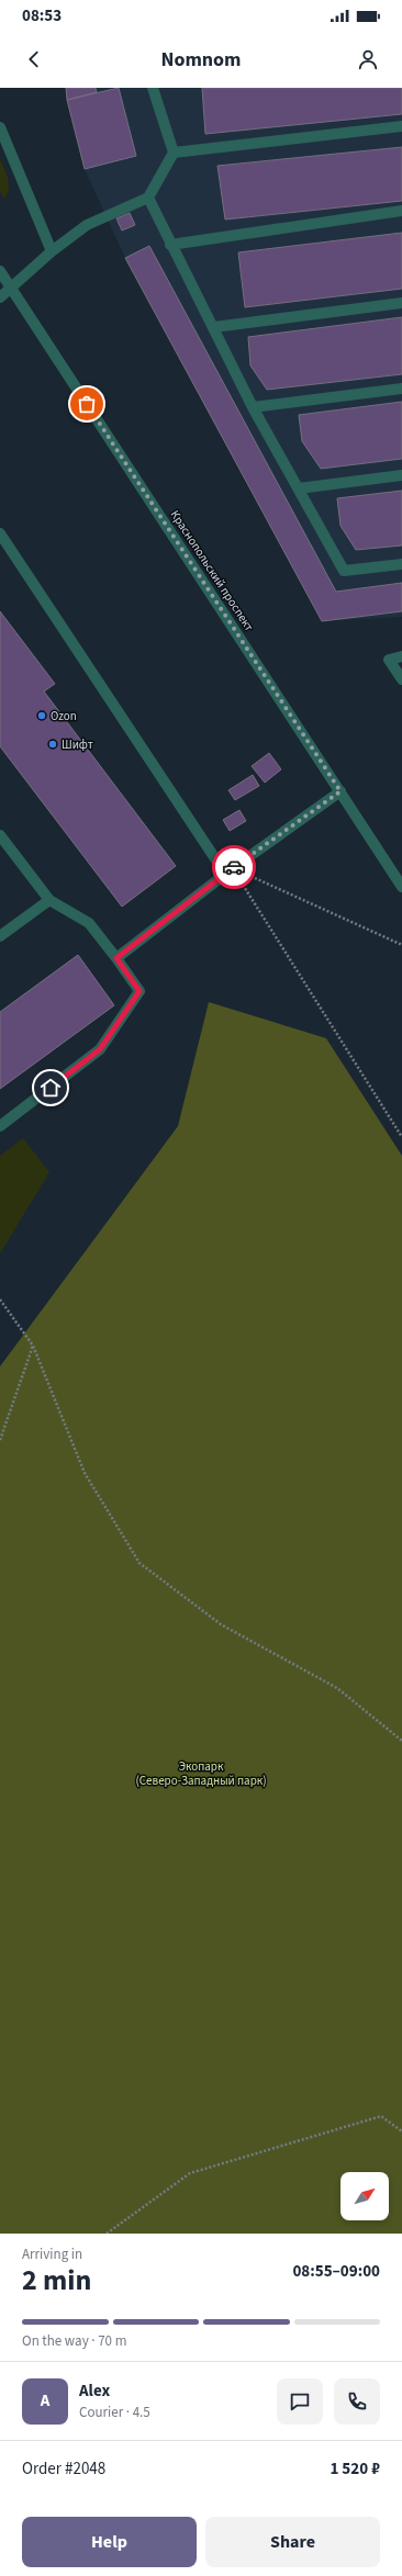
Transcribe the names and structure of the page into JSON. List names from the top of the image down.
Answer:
{
  "streets": {
    "street": ["Краснопольский проспект"]
  },
  "parks": ["Экопарк (Северо-Западный парк)"],
  "places": ["Ozon", "Шифт"],
  "north": "top right",
  "page": {
    "status": "08:53",
    "header": "Nomnom",
    "heading": ["2 min", "Arriving in", "08:55–09:00"],
    "panel": [
      "Alex",
      "Courier · 4.5",
      "Order #2048",
      "1 520 ₽"
    ],
    "bar": "On the way · 70 m",
    "round": "A",
    "buttons": ["Help", "Share"]
  }
}
